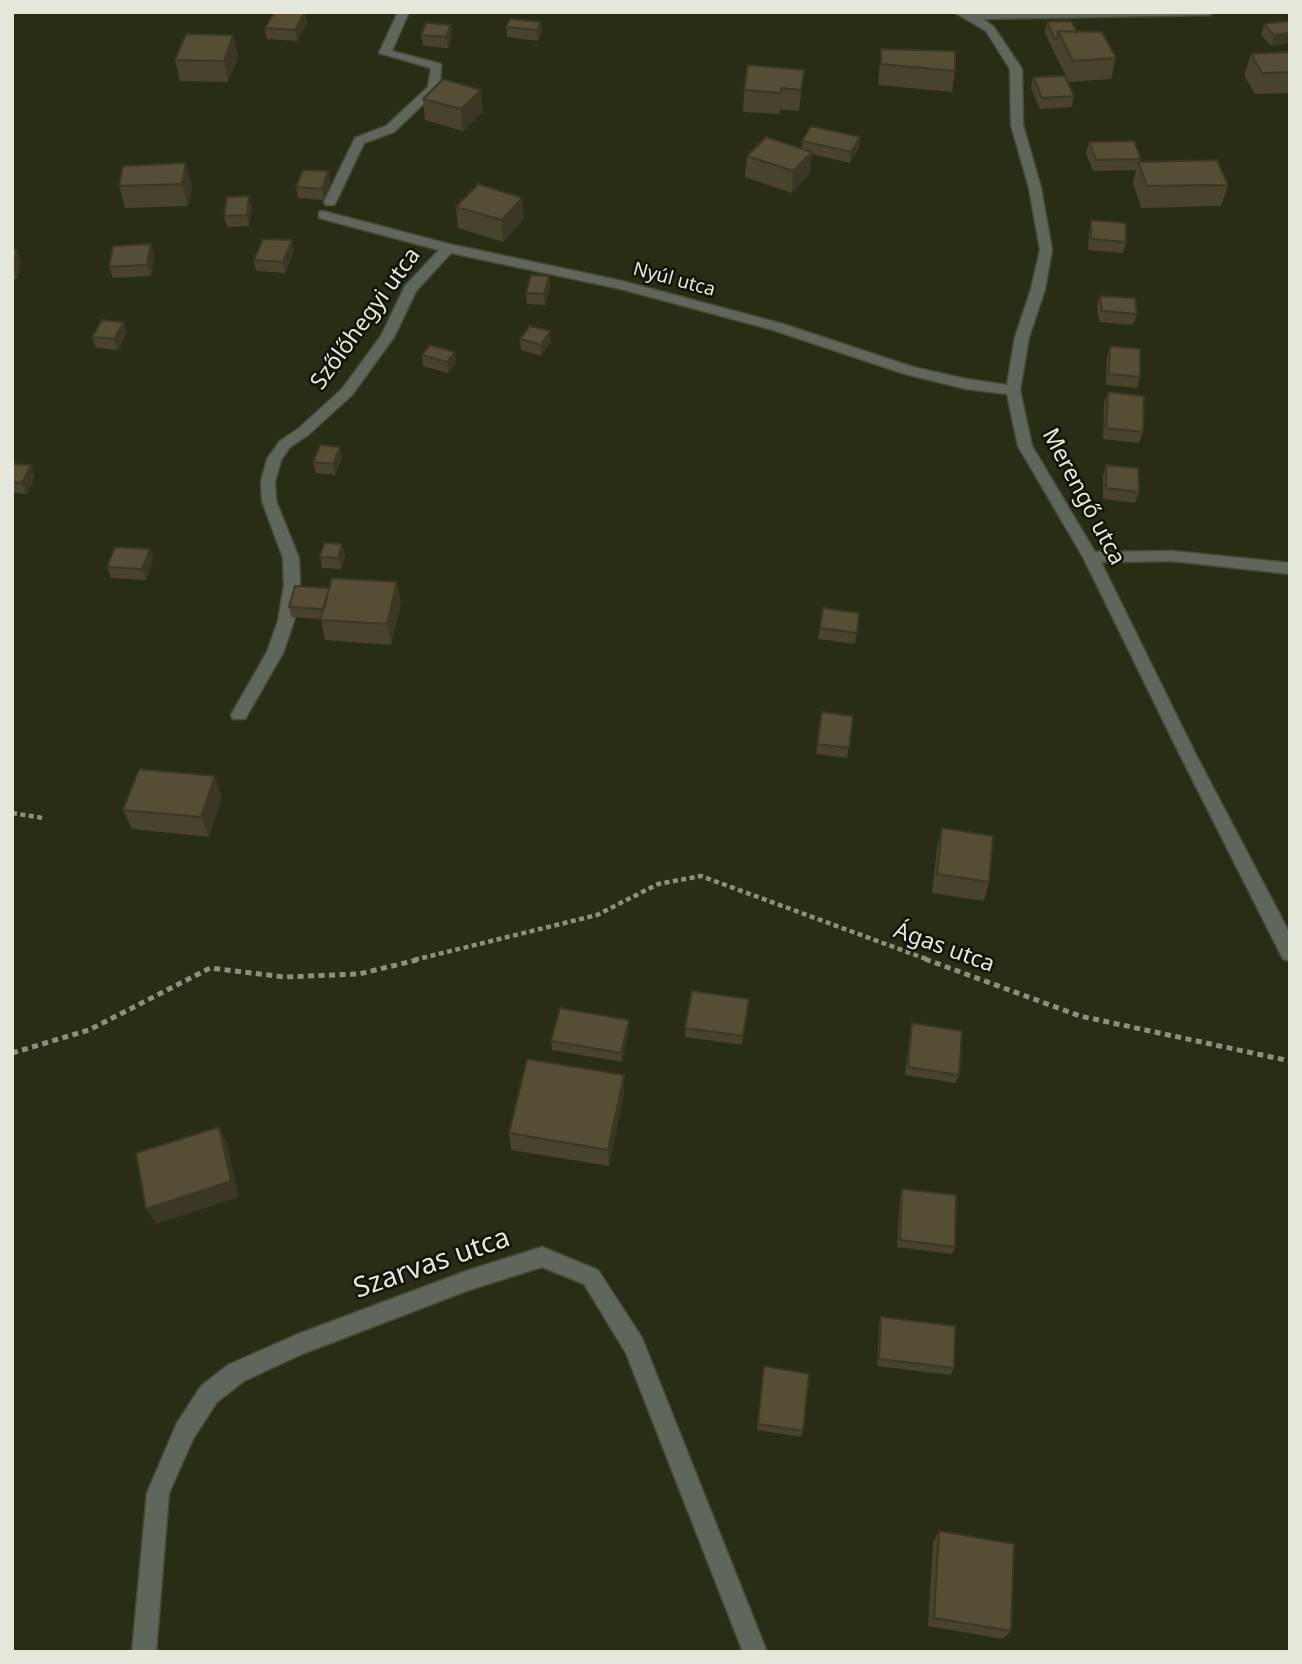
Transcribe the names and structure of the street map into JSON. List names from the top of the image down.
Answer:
{
  "streets": {
    "street": [
      "Nyúl utca",
      "Szőlőhegyi utca",
      "Merengő utca",
      "Szarvas utca"
    ],
    "path": ["Ágas utca"]
  },
  "crossings": [
    ["Nyúl utca", "Szőlőhegyi utca"],
    ["Nyúl utca", "Merengő utca"]
  ]
}
